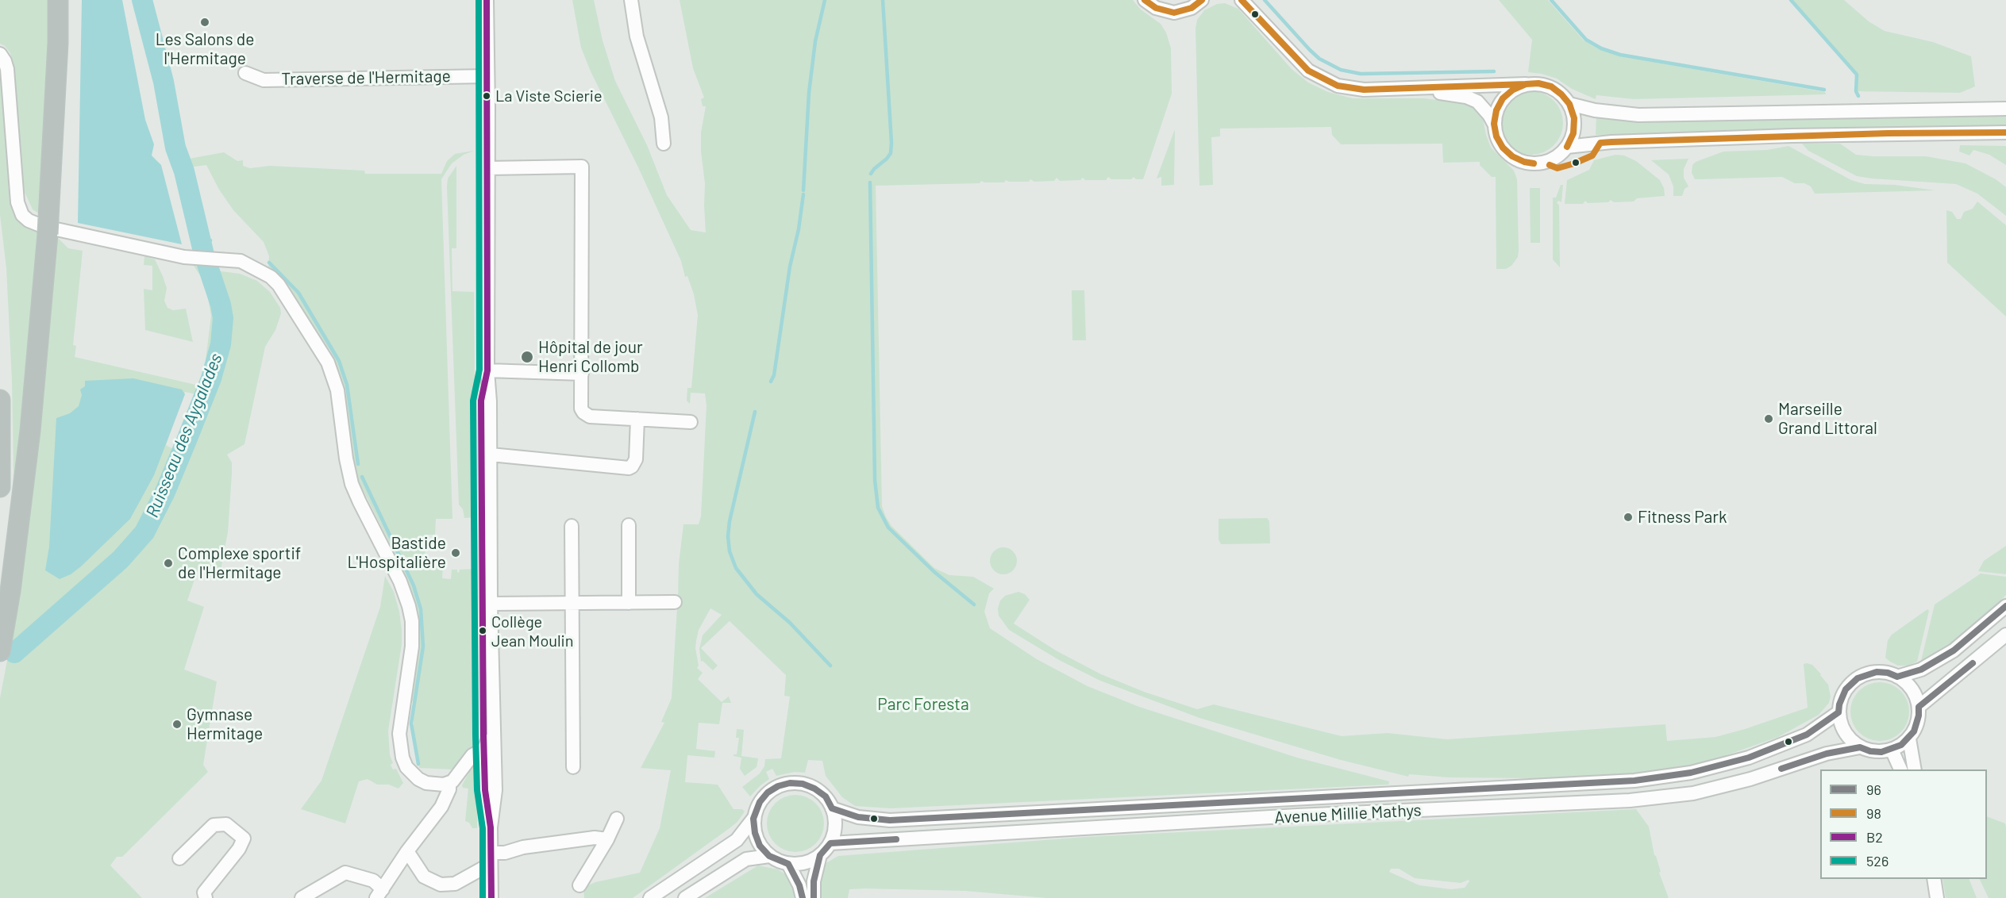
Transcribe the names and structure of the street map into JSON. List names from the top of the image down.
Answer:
{
  "streets": {
    "street": ["Traverse de l'Hermitage", "Avenue Millie Mathys"]
  },
  "water": ["Ruisseau des Aygalades"],
  "parks": ["Parc Foresta"],
  "places": [
    "Les Salons de l'Hermitage",
    "La Viste Scierie",
    "Hôpital de jour Henri Collomb",
    "Marseille Grand Littoral",
    "Fitness Park",
    "Bastide L'Hospitalière",
    "Complexe sportif de l'Hermitage",
    "Collège Jean Moulin",
    "Gymnase Hermitage"
  ],
  "lines": [
    "transit line 98",
    "transit line B2",
    "transit line 526",
    "transit line 96"
  ],
  "legend": [
    "96",
    "98",
    "B2",
    "526"
  ]
}
